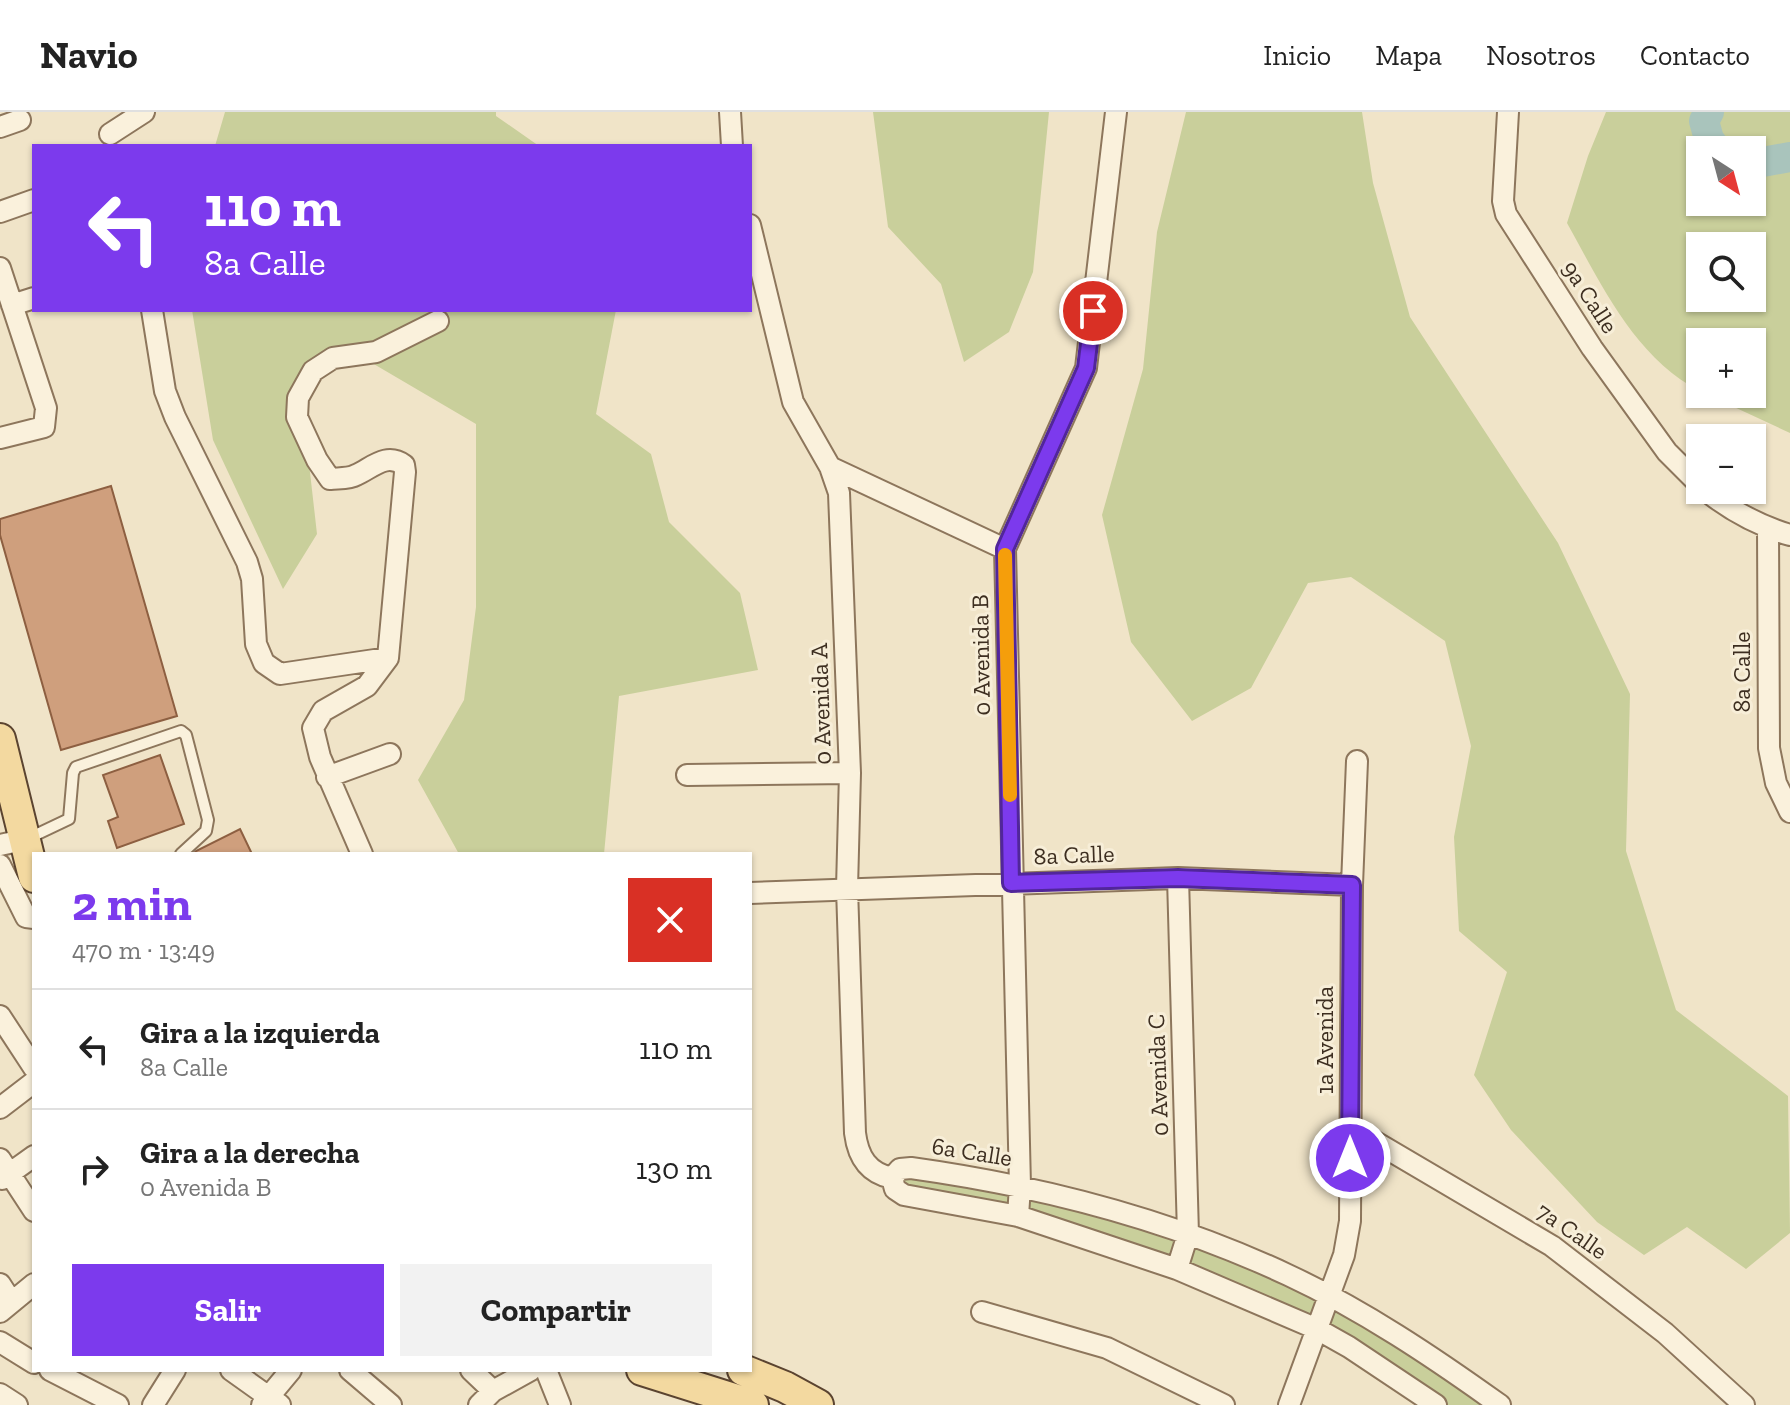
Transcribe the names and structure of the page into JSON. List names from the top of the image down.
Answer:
{
  "streets": {
    "street": [
      "9a Calle",
      "0 Avenida B",
      "8a Calle",
      "0 Avenida A",
      "1a Avenida",
      "0 Avenida C",
      "6a Calle",
      "7a Calle"
    ]
  },
  "crossings": [
    ["0 Avenida B", "8a Calle"],
    ["0 Avenida B", "6a Calle"],
    ["8a Calle", "0 Avenida A"],
    ["8a Calle", "1a Avenida"],
    ["8a Calle", "0 Avenida C"],
    ["0 Avenida A", "6a Calle"],
    ["1a Avenida", "6a Calle"],
    ["1a Avenida", "7a Calle"],
    ["0 Avenida C", "6a Calle"]
  ],
  "north": "bottom right",
  "page": {
    "header": "Navio",
    "nav": [
      "Inicio",
      "Mapa",
      "Nosotros",
      "Contacto"
    ],
    "map_buttons": ["+", "−"],
    "turn": ["110 m", "8a Calle"],
    "heading": ["2 min", "470 m · 13:49"],
    "list": [
      {
        "name": "Gira a la izquierda",
        "note": "8a Calle",
        "value": "110 m"
      },
      {
        "name": "Gira a la derecha",
        "note": "0 Avenida B",
        "value": "130 m"
      }
    ],
    "buttons": ["Salir", "Compartir"]
  }
}
